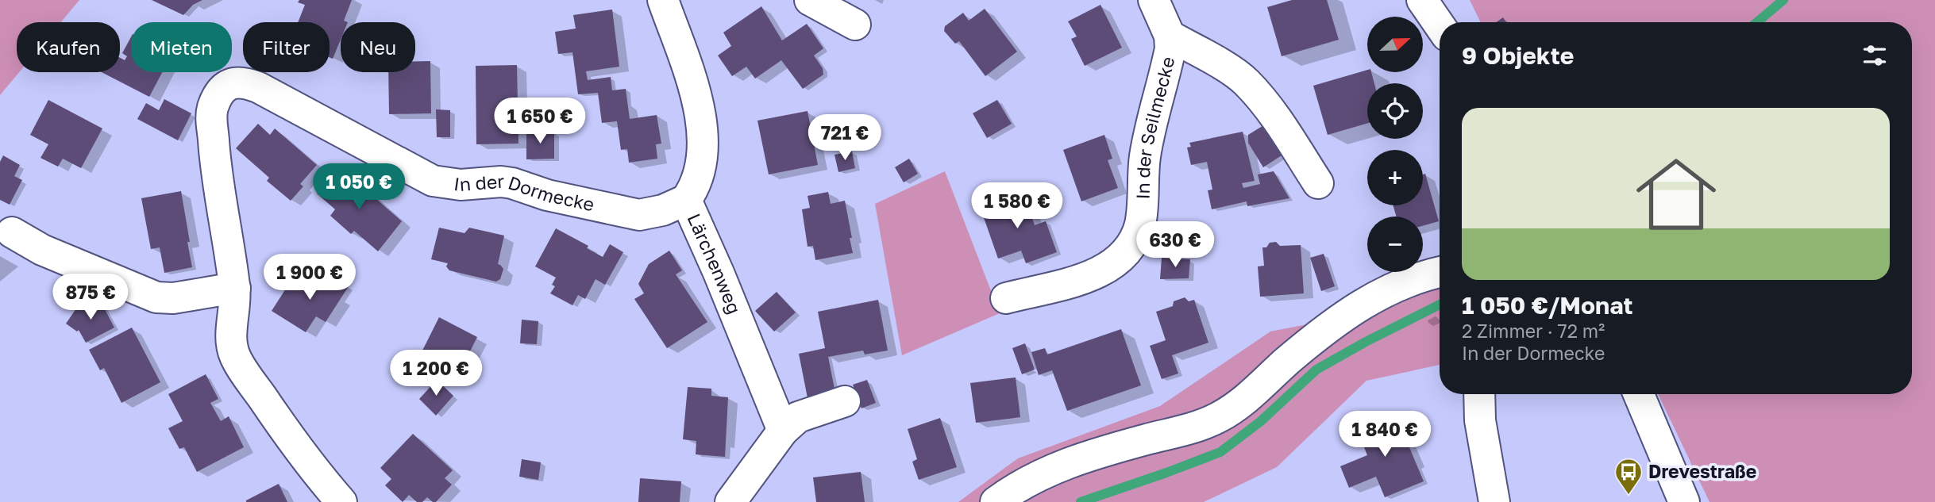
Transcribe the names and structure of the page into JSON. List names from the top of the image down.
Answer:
{
  "streets": {
    "street": ["In der Seilmecke", "In der Dormecke", "Lärchenweg"]
  },
  "crossings": [
    ["In der Dormecke", "Lärchenweg"]
  ],
  "places": {
    "bus stop": ["Drevestraße"]
  },
  "north": "right",
  "page": {
    "map_buttons": ["+", "−"],
    "chip": [
      "Kaufen",
      "Mieten",
      "Filter",
      "Neu"
    ],
    "heading": "9 Objekte",
    "list": [
      {
        "name": "1 050 €/Monat",
        "note": "2 Zimmer · 72 m² · In der Dormecke"
      }
    ],
    "price": [
      "1 650 €",
      "721 €",
      "1 050 €",
      "1 580 €",
      "630 €",
      "1 900 €",
      "875 €",
      "1 200 €",
      "1 840 €"
    ]
  }
}
